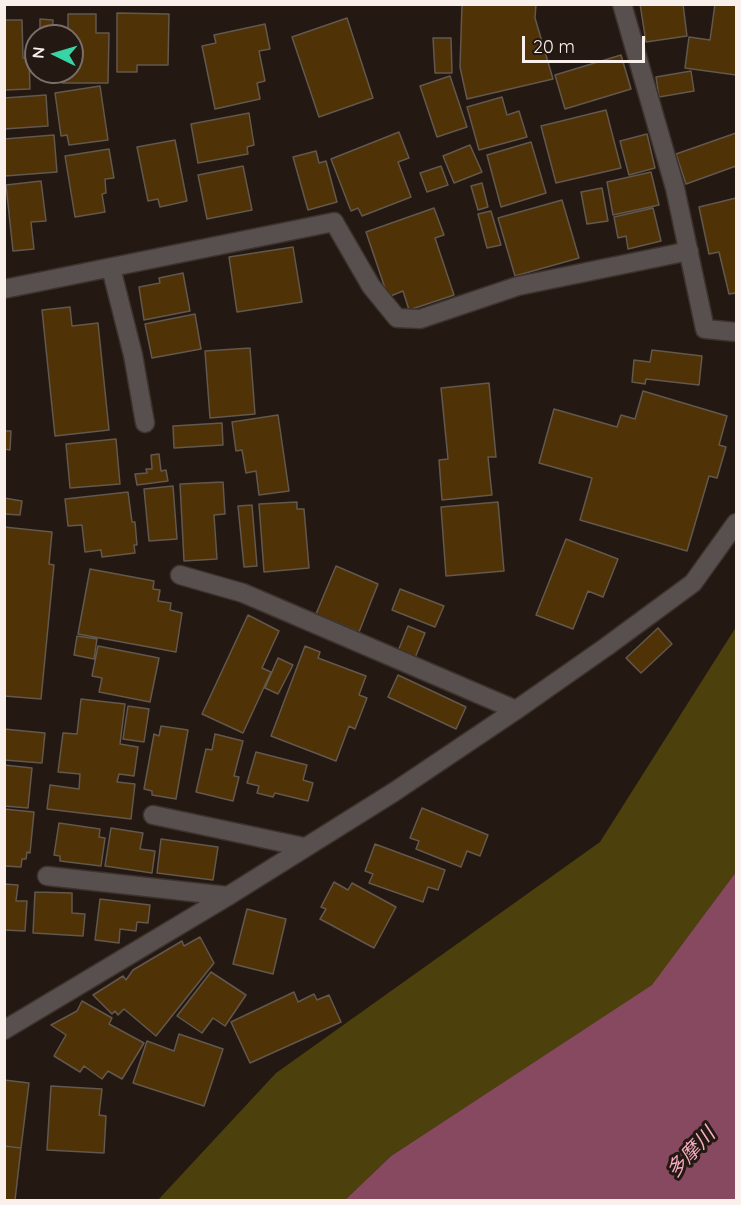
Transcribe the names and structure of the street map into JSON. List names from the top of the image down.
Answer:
{
  "water": ["多摩川"],
  "scale_bar": "20 m",
  "north": "left"
}
